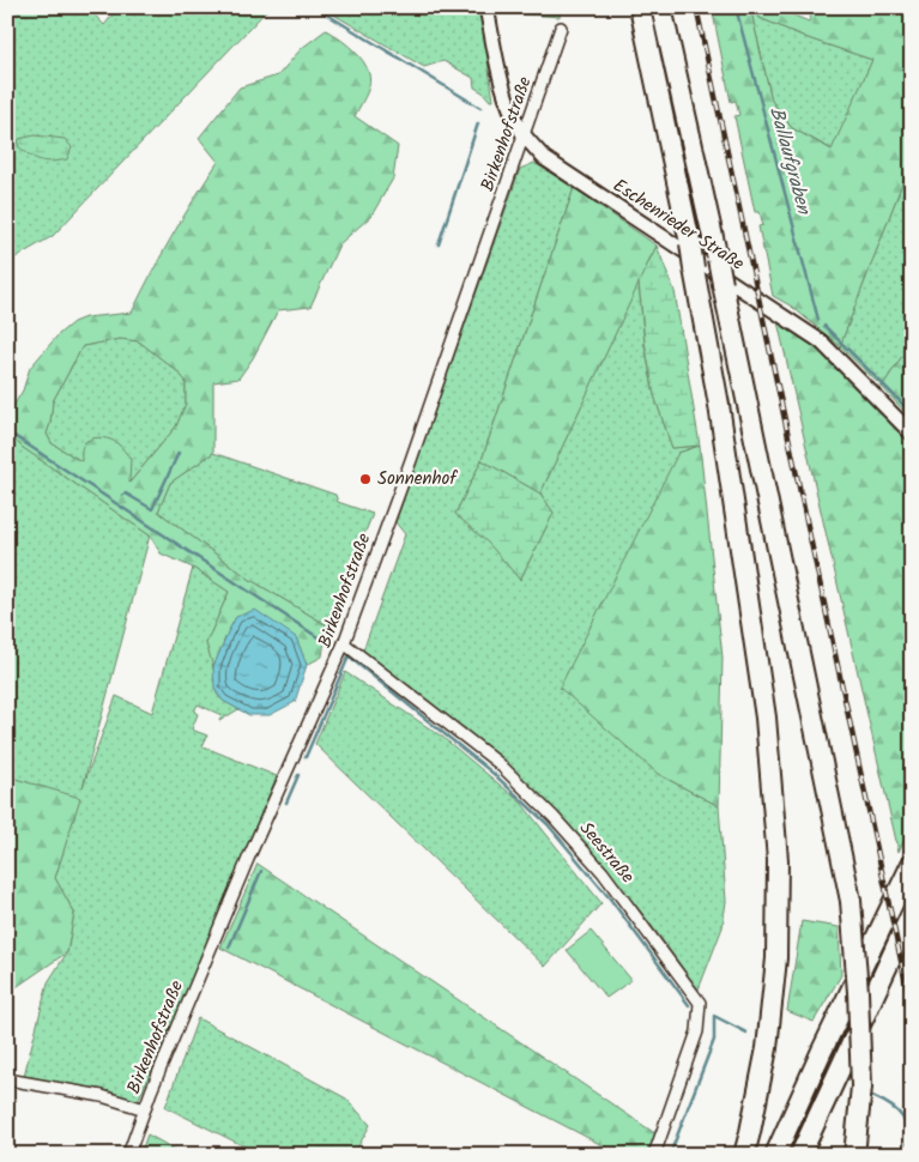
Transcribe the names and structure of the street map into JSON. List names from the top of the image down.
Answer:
{
  "streets": {
    "street": ["Birkenhofstraße", "Eschenrieder Straße", "Seestraße"]
  },
  "crossings": [
    ["Birkenhofstraße", "Eschenrieder Straße"],
    ["Birkenhofstraße", "Seestraße"]
  ],
  "water": ["Ballaufgraben"],
  "places": ["Sonnenhof"]
}
